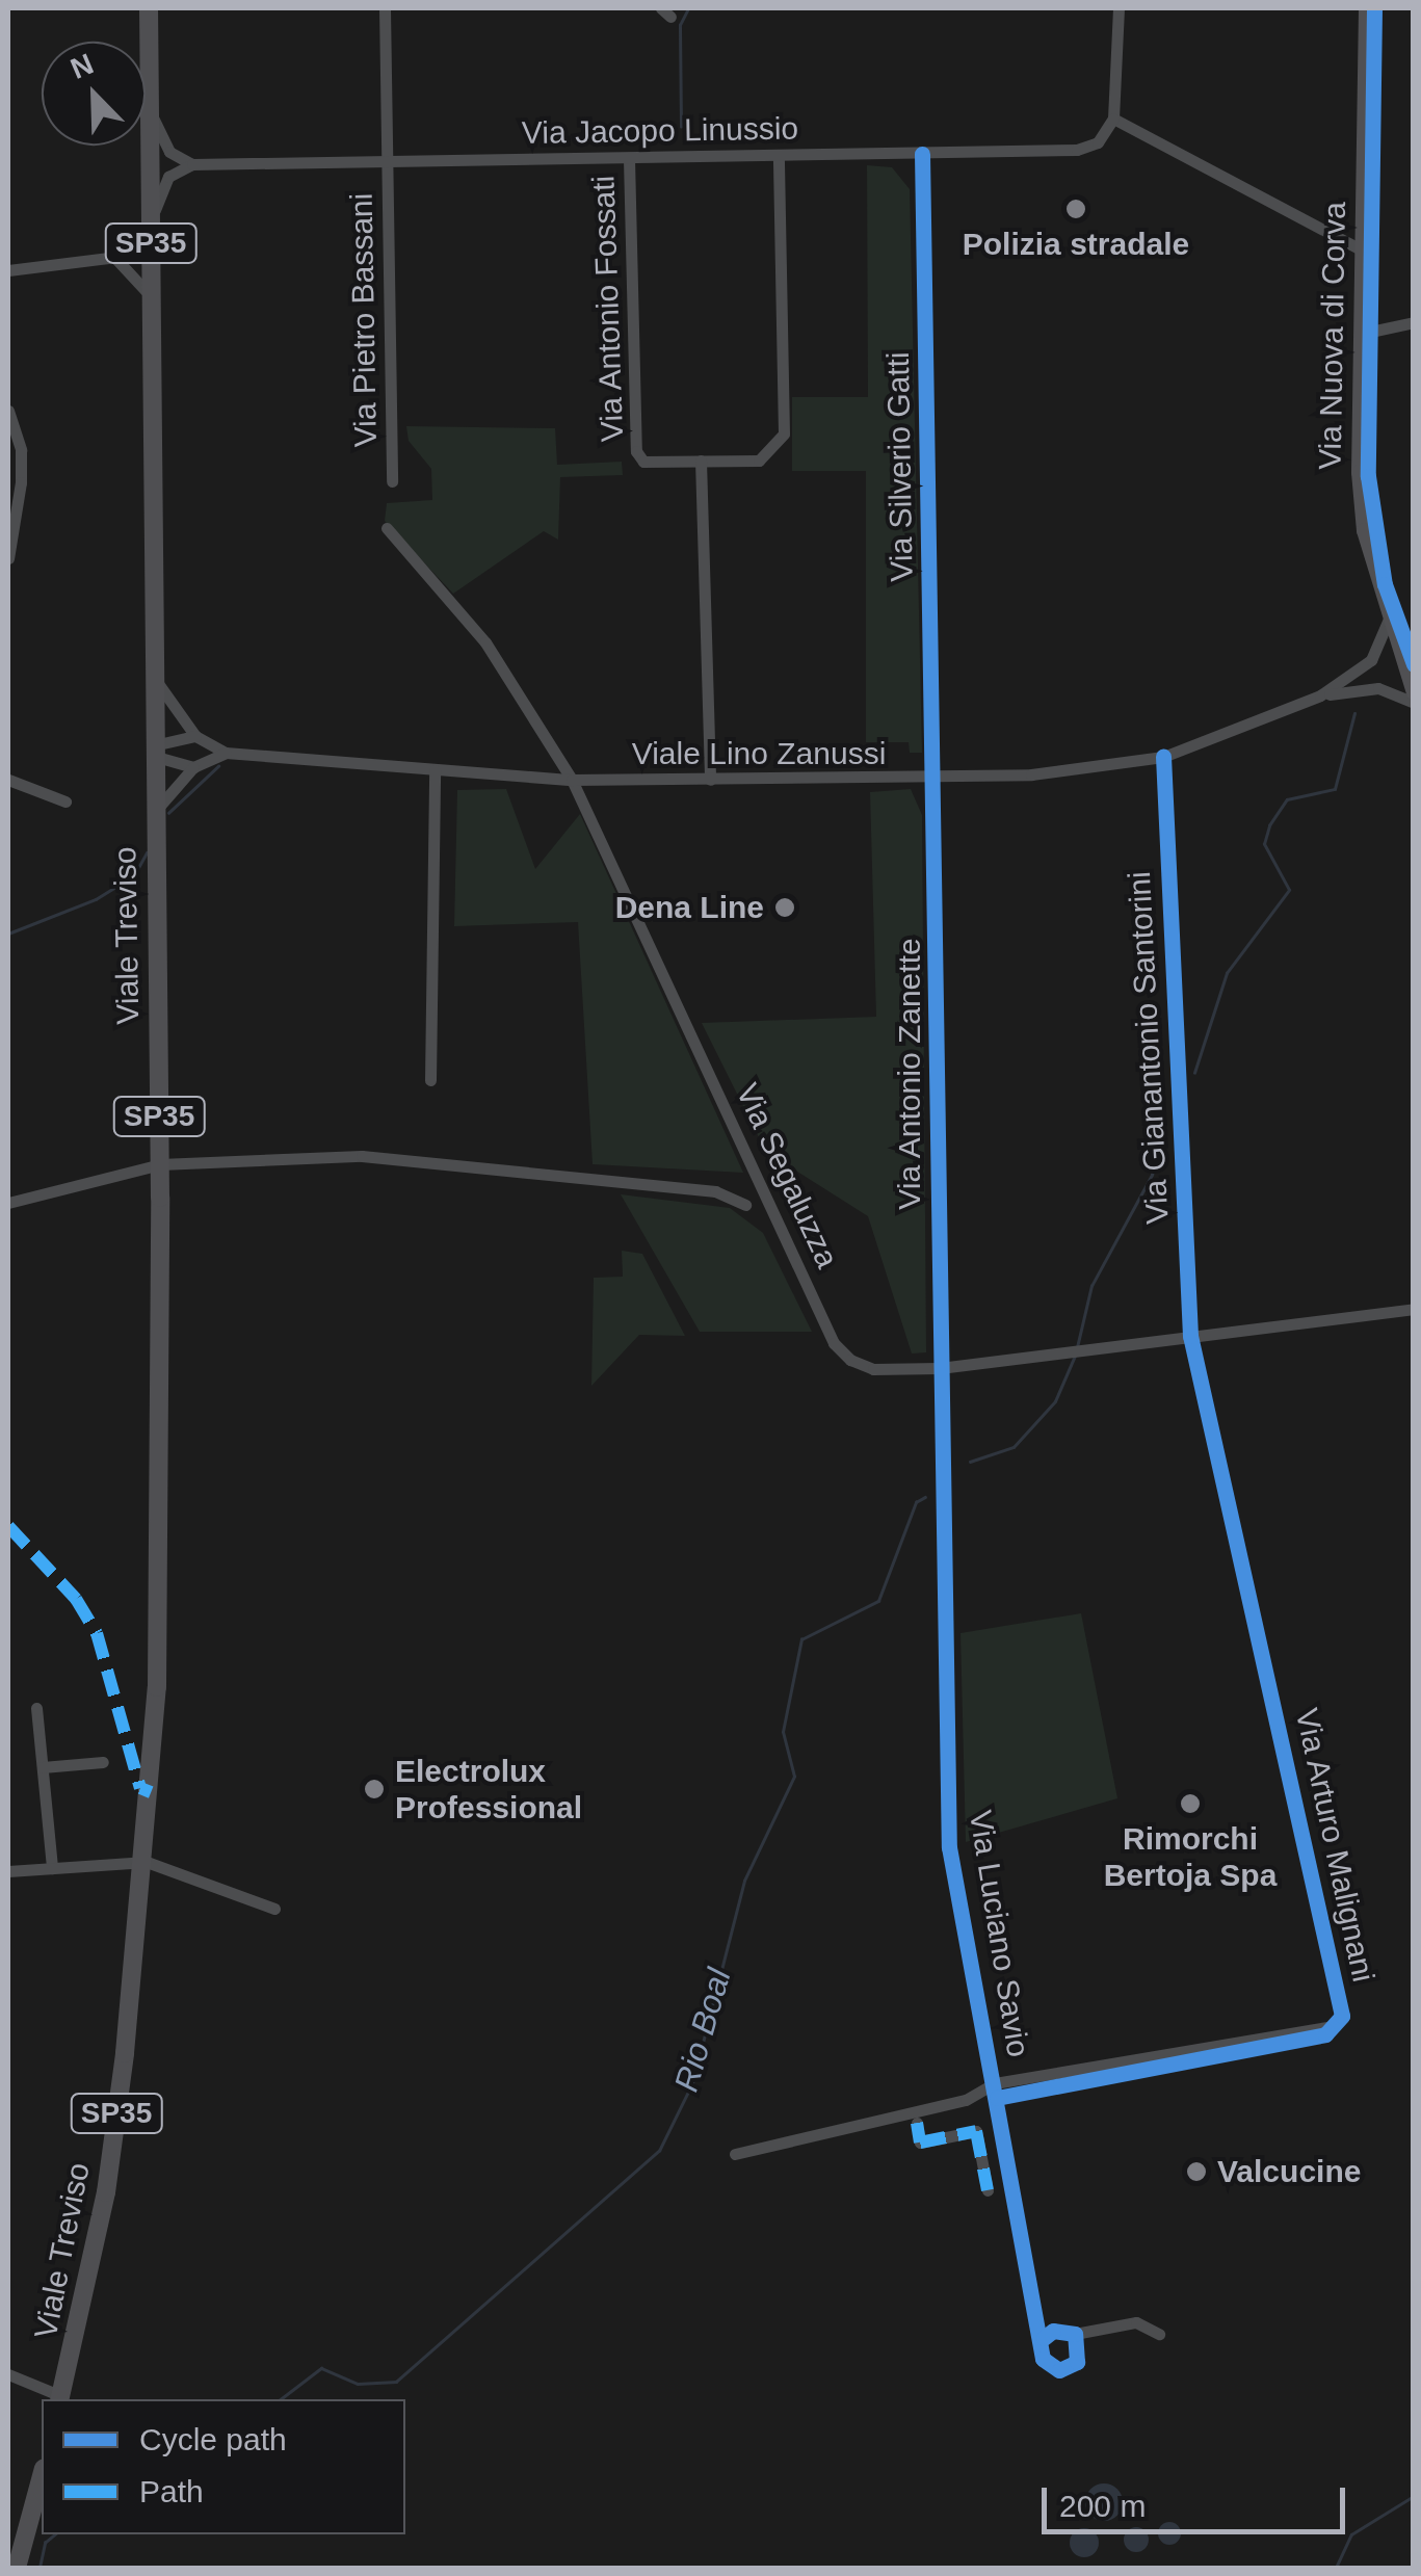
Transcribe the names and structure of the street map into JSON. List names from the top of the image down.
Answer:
{
  "streets": {
    "main road": ["SP35", "Via Nuova di Corva", "Viale Treviso"],
    "street": [
      "Via Jacopo Linussio",
      "Via Antonio Fossati",
      "Via Pietro Bassani",
      "Via Silverio Gatti",
      "Viale Lino Zanussi",
      "Via Gianantonio Santorini",
      "Via Antonio Zanette",
      "Via Segaluzza",
      "Via Arturo Malignani",
      "Via Luciano Savio"
    ]
  },
  "crossings": [
    ["Via Jacopo Linussio", "Via Antonio Fossati"],
    ["Via Jacopo Linussio", "Via Pietro Bassani"],
    ["Via Jacopo Linussio", "Via Silverio Gatti"],
    ["Via Nuova di Corva", "Viale Lino Zanussi"],
    ["Via Silverio Gatti", "Viale Lino Zanussi"],
    ["Via Silverio Gatti", "Via Antonio Zanette"],
    ["Viale Lino Zanussi", "Viale Treviso"],
    ["Viale Lino Zanussi", "Via Gianantonio Santorini"],
    ["Viale Lino Zanussi", "Via Antonio Zanette"],
    ["Viale Lino Zanussi", "Via Segaluzza"],
    ["Via Gianantonio Santorini", "Via Segaluzza"],
    ["Via Gianantonio Santorini", "Via Arturo Malignani"],
    ["Via Antonio Zanette", "Via Segaluzza"],
    ["Via Antonio Zanette", "Via Luciano Savio"],
    ["Via Segaluzza", "Via Arturo Malignani"],
    ["Via Segaluzza", "Via Luciano Savio"],
    ["Via Arturo Malignani", "Via Luciano Savio"]
  ],
  "water": ["Rio Boal"],
  "places": [
    "Polizia stradale",
    "Dena Line",
    "Electrolux Professional",
    "Rimorchi Bertoja Spa",
    "Valcucine"
  ],
  "legend": ["Cycle path", "Path"],
  "scale_bar": "200 m",
  "north": "top left"
}
